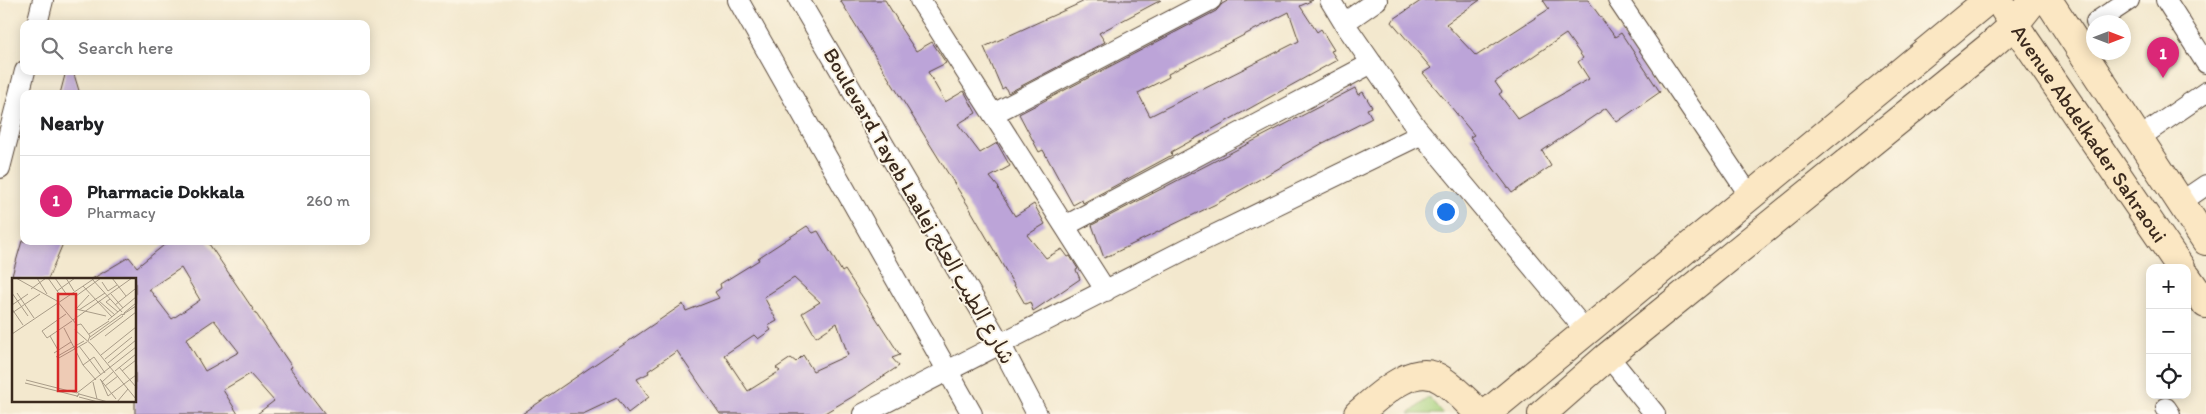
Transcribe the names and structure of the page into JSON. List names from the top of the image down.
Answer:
{
  "streets": {
    "street": ["Avenue Abdelkader Sahraoui", "Boulevard Tayeb Laalej شارع الطيب العلج"]
  },
  "north": "right",
  "page": {
    "search": "Search here",
    "pins": "1",
    "heading": "Nearby",
    "list": [
      {
        "mark": "1",
        "name": "Pharmacie Dokkala",
        "note": "Pharmacy",
        "value": "260 m"
      }
    ],
    "map_buttons": ["+", "−"]
  }
}
